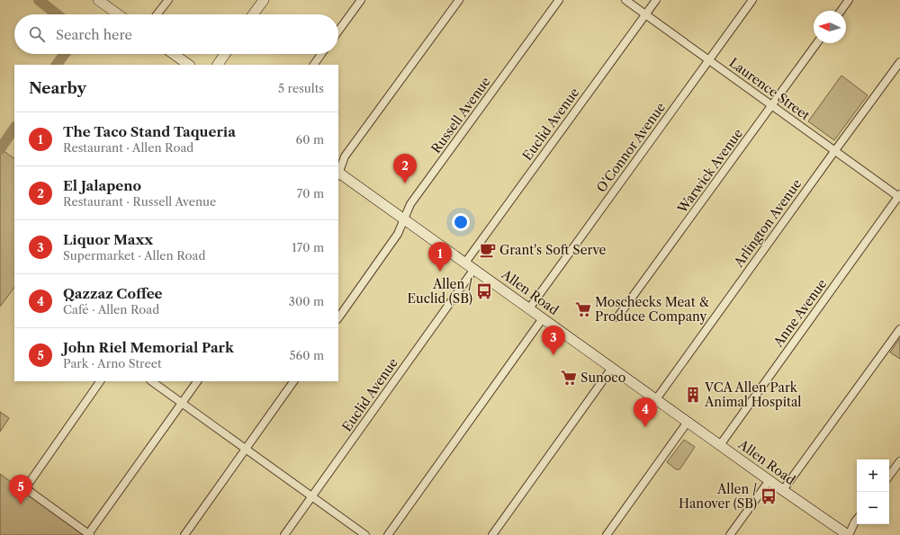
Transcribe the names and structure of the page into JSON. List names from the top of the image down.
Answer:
{
  "streets": {
    "main road": ["Allen Road"],
    "street": [
      "Laurence Street",
      "Russell Avenue",
      "Euclid Avenue",
      "O'Connor Avenue",
      "Warwick Avenue",
      "Arlington Avenue",
      "Anne Avenue"
    ]
  },
  "crossings": [
    ["Laurence Street", "Euclid Avenue"],
    ["Laurence Street", "O'Connor Avenue"],
    ["Laurence Street", "Warwick Avenue"],
    ["Laurence Street", "Arlington Avenue"],
    ["Laurence Street", "Anne Avenue"],
    ["Russell Avenue", "Allen Road"],
    ["Euclid Avenue", "Allen Road"],
    ["O'Connor Avenue", "Allen Road"],
    ["Arlington Avenue", "Allen Road"],
    ["Allen Road", "Anne Avenue"]
  ],
  "places": {
    "cafe": ["Grant's Soft Serve"],
    "bus stop": ["Allen / Euclid (SB)", "Allen / Hanover (SB)"],
    "supermarket": ["Moschecks Meat & Produce Company", "Sunoco"],
    "building": ["VCA Allen Park Animal Hospital"]
  },
  "north": "left",
  "page": {
    "search": "Search here",
    "heading": ["Nearby", "5 results"],
    "list": [
      {
        "mark": "1",
        "name": "The Taco Stand Taqueria",
        "note": "Restaurant · Allen Road",
        "value": "60 m"
      },
      {
        "mark": "2",
        "name": "El Jalapeno",
        "note": "Restaurant · Russell Avenue",
        "value": "70 m"
      },
      {
        "mark": "3",
        "name": "Liquor Maxx",
        "note": "Supermarket · Allen Road",
        "value": "170 m"
      },
      {
        "mark": "4",
        "name": "Qazzaz Coffee",
        "note": "Café · Allen Road",
        "value": "300 m"
      },
      {
        "mark": "5",
        "name": "John Riel Memorial Park",
        "note": "Park · Arno Street",
        "value": "560 m"
      }
    ],
    "pins": [
      "2",
      "1",
      "3",
      "4",
      "5"
    ],
    "map_buttons": ["+", "−"]
  }
}
